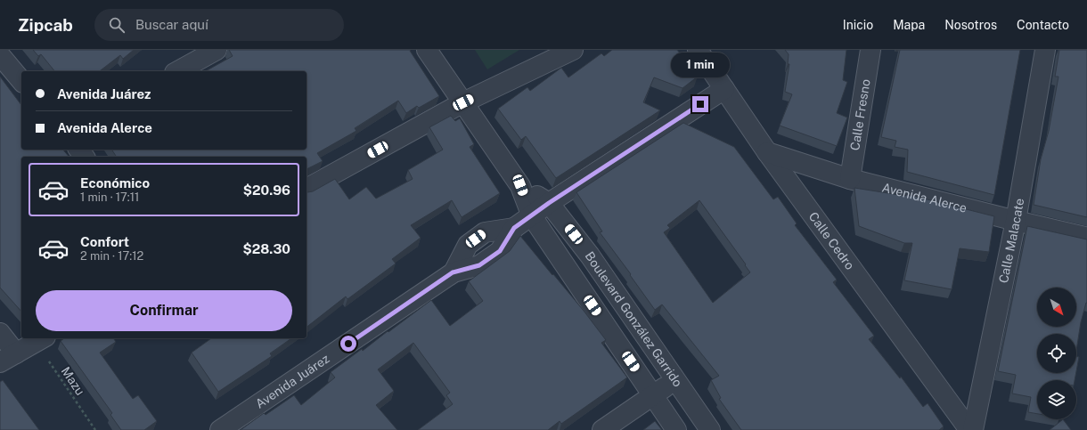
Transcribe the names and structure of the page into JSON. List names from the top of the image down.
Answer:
{
  "streets": {
    "street": [
      "Calle Fresno",
      "Avenida Alerce",
      "Calle Malacate",
      "Calle Cedro",
      "Boulevard González Garrido",
      "Avenida Juárez"
    ],
    "path": ["Mazu"]
  },
  "crossings": [
    ["Calle Fresno", "Avenida Alerce"],
    ["Avenida Alerce", "Calle Malacate"],
    ["Avenida Alerce", "Calle Cedro"],
    ["Boulevard González Garrido", "Avenida Juárez"]
  ],
  "north": "bottom right",
  "page": {
    "header": "Zipcab",
    "search": "Buscar aquí",
    "nav": [
      "Inicio",
      "Mapa",
      "Nosotros",
      "Contacto"
    ],
    "bubble": "1 min",
    "banner": ["Avenida Juárez", "Avenida Alerce"],
    "list": [
      {
        "name": "Económico",
        "note": "1 min · 17:11",
        "value": "$20.96"
      },
      {
        "name": "Confort",
        "note": "2 min · 17:12",
        "value": "$28.30"
      }
    ],
    "buttons": "Confirmar"
  }
}
